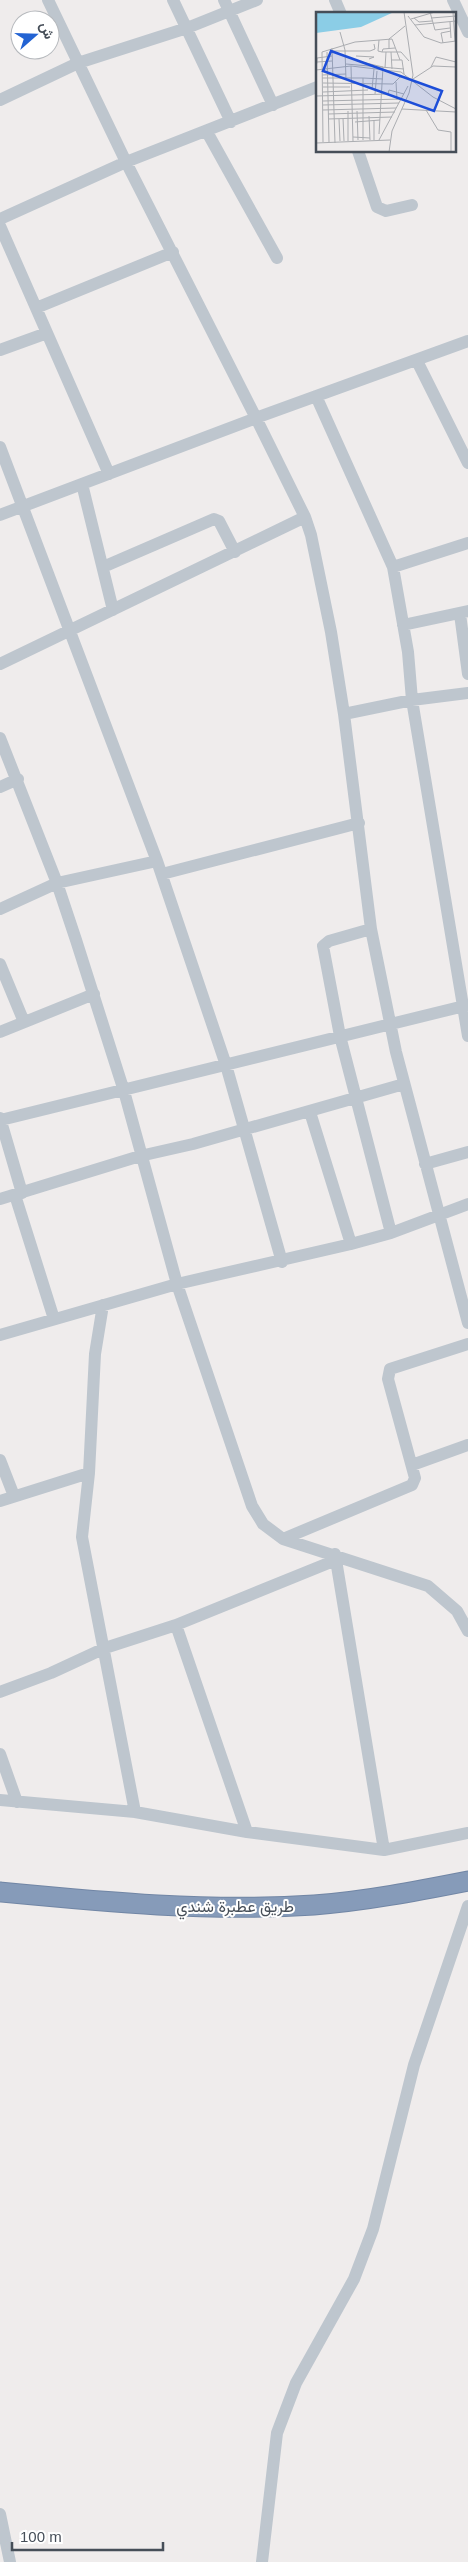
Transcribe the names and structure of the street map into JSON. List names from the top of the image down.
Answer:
{
  "streets": {
    "highway": ["طريق عطبرة شندي"]
  },
  "scale_bar": "100 m",
  "north": "right"
}
